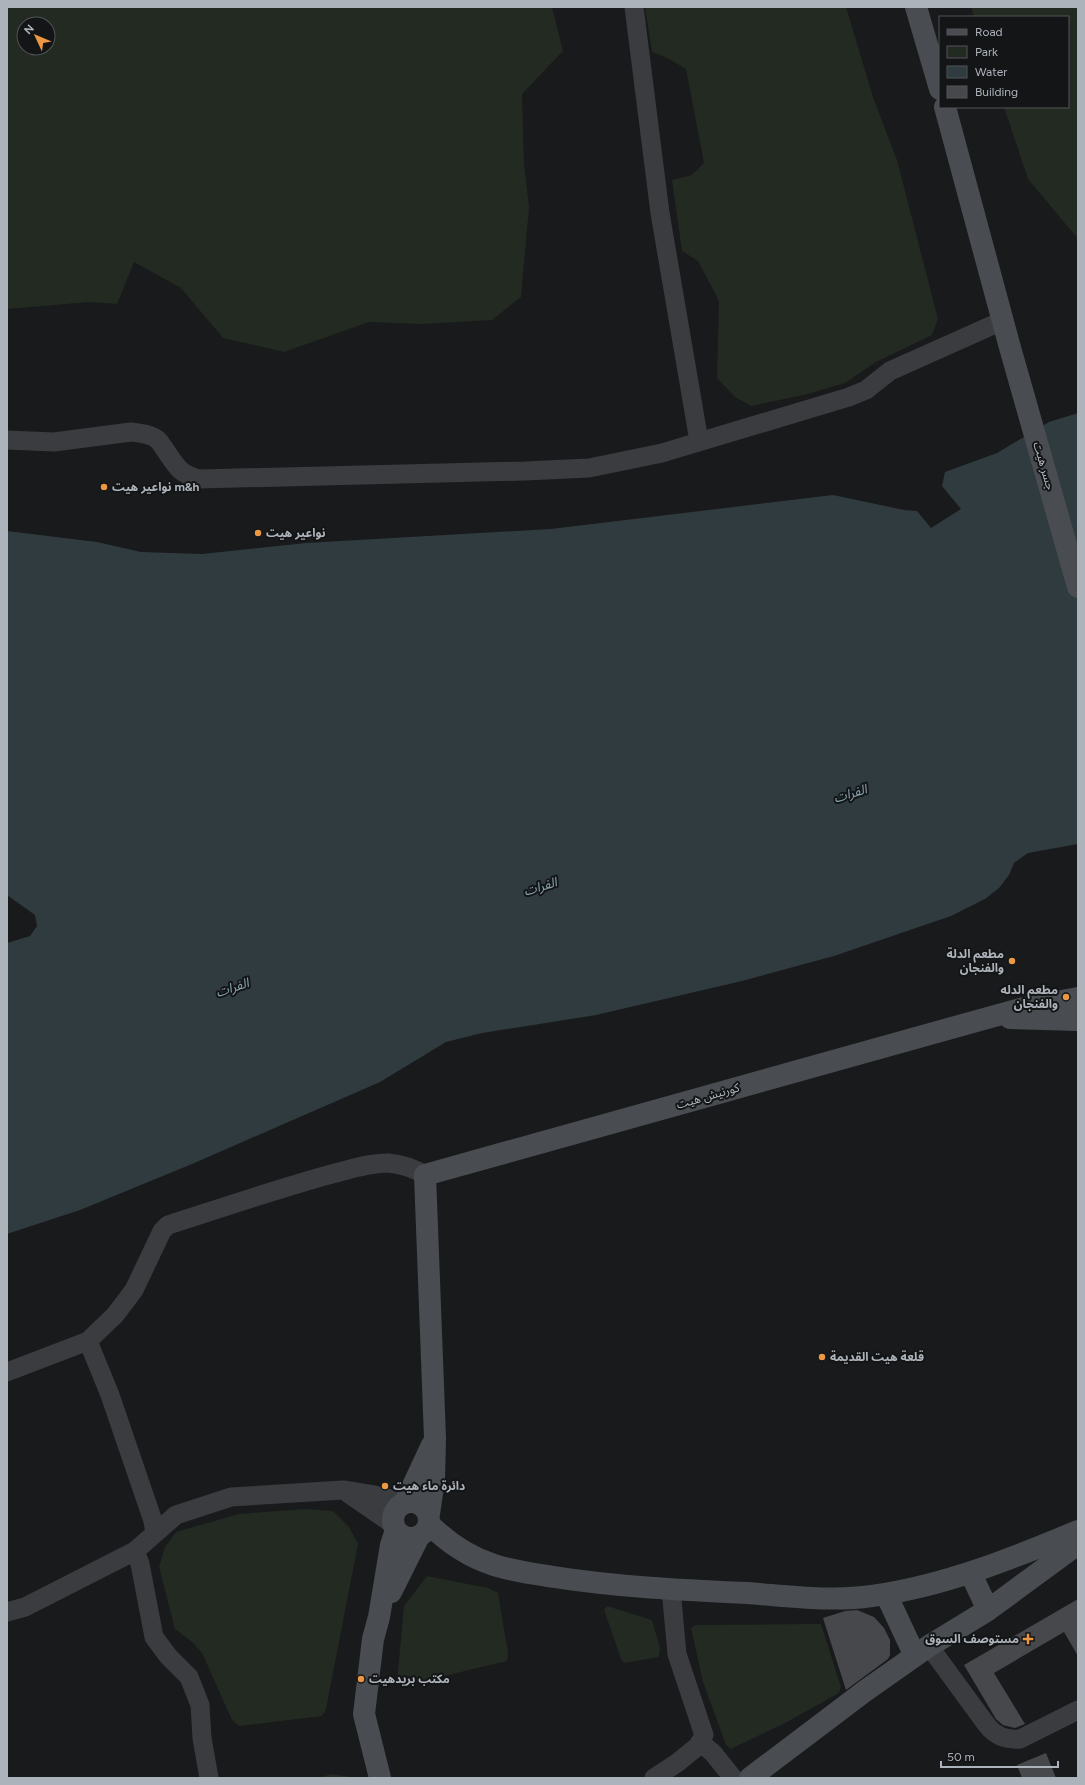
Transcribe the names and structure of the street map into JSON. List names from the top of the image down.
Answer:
{
  "streets": {
    "main road": ["جسر هيت", "كورنيش هيت"]
  },
  "water": ["الفرات"],
  "places": {
    "other": [
      "نواعير هيت m&h",
      "نواعير هيت",
      "مطعم الدلة والفنجان",
      "مطعم الدله والفنجان",
      "قلعة هيت القديمة",
      "دائرة ماء هيت",
      "مكتب بريدهيت"
    ],
    "health": ["مستوصف السوق"]
  },
  "legend": [
    "Road",
    "Park",
    "Water",
    "Building"
  ],
  "scale_bar": "50 m",
  "north": "top left"
}
